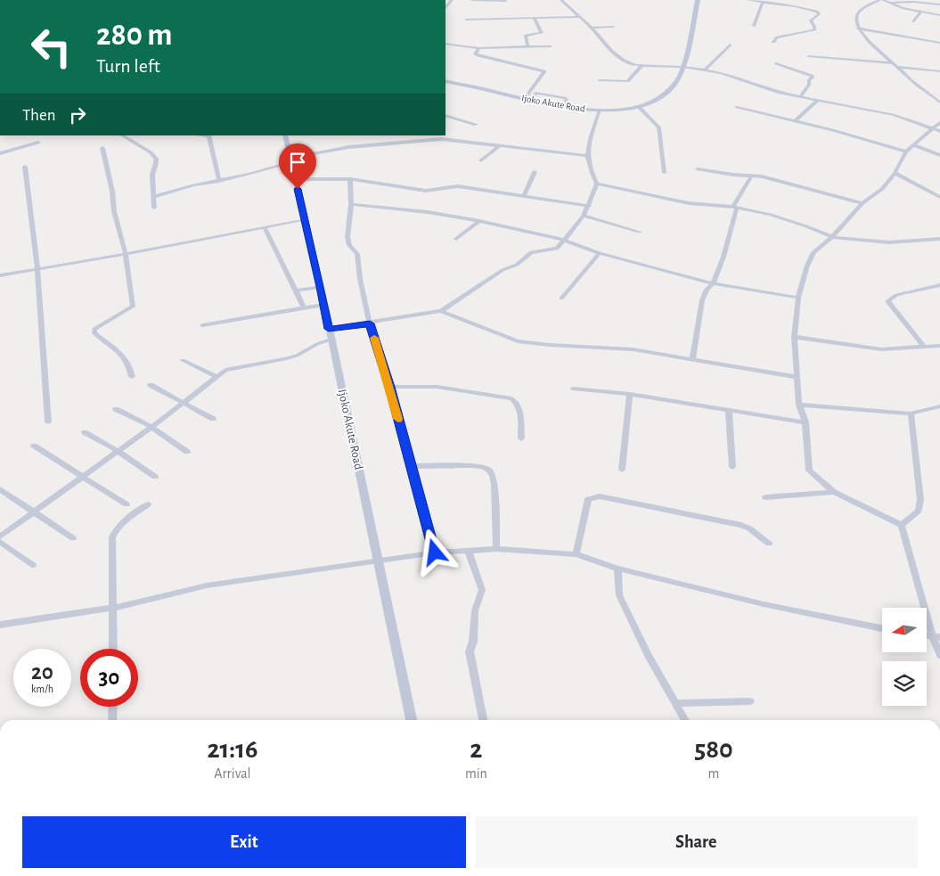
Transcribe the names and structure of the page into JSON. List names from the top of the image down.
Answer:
{
  "streets": {
    "main road": ["Ijoko Akute Road"]
  },
  "north": "left",
  "page": {
    "turn": ["280 m", "Turn left"],
    "then": "Then",
    "speed": "20 km/h",
    "limit": "30",
    "eta": [
      "21:16",
      "Arrival",
      "2",
      "min",
      "580",
      "m"
    ],
    "buttons": ["Exit", "Share"]
  }
}
